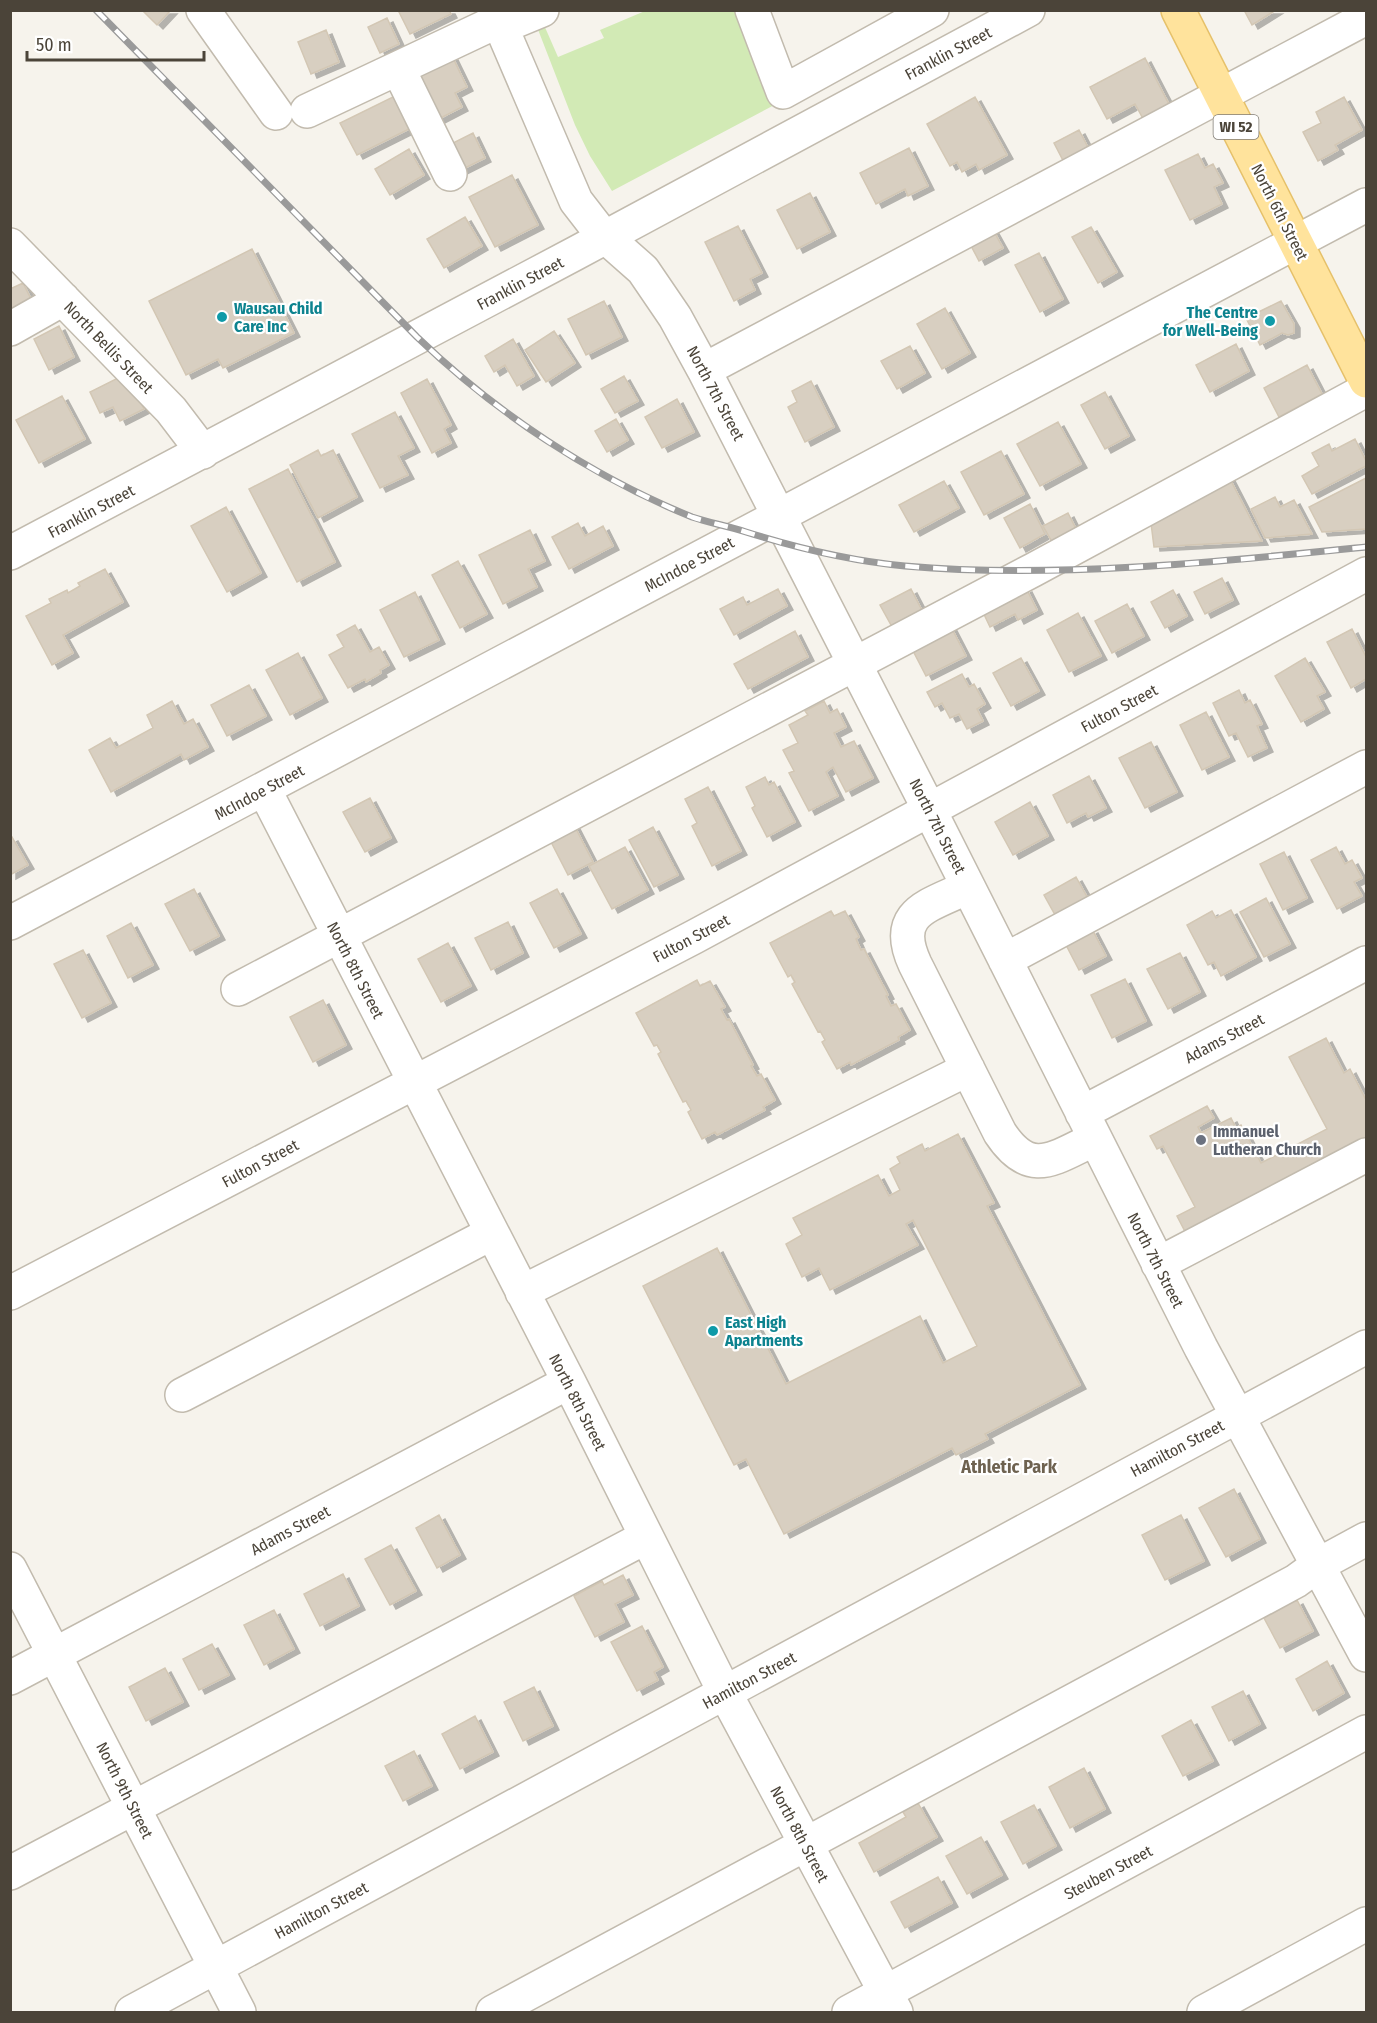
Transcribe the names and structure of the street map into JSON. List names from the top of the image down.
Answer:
{
  "streets": {
    "main road": ["WI 52", "North 6th Street"],
    "street": [
      "Franklin Street",
      "North Bellis Street",
      "North 7th Street",
      "McIndoe Street",
      "Fulton Street",
      "North 8th Street",
      "Adams Street",
      "Hamilton Street",
      "North 9th Street",
      "Steuben Street"
    ]
  },
  "crossings": [
    ["Franklin Street", "North Bellis Street"],
    ["Franklin Street", "North 7th Street"],
    ["North 6th Street", "McIndoe Street"],
    ["North 7th Street", "McIndoe Street"],
    ["North 7th Street", "Fulton Street"],
    ["North 7th Street", "Adams Street"],
    ["North 7th Street", "Hamilton Street"],
    ["McIndoe Street", "North 8th Street"],
    ["Fulton Street", "North 8th Street"],
    ["North 8th Street", "Adams Street"],
    ["North 8th Street", "Hamilton Street"],
    ["North 8th Street", "Steuben Street"],
    ["Adams Street", "North 9th Street"],
    ["Hamilton Street", "North 9th Street"]
  ],
  "districts": ["Athletic Park"],
  "places": [
    "Wausau Child Care Inc",
    "The Centre for Well-Being",
    "Immanuel Lutheran Church",
    "East High Apartments"
  ],
  "scale_bar": "50 m"
}
